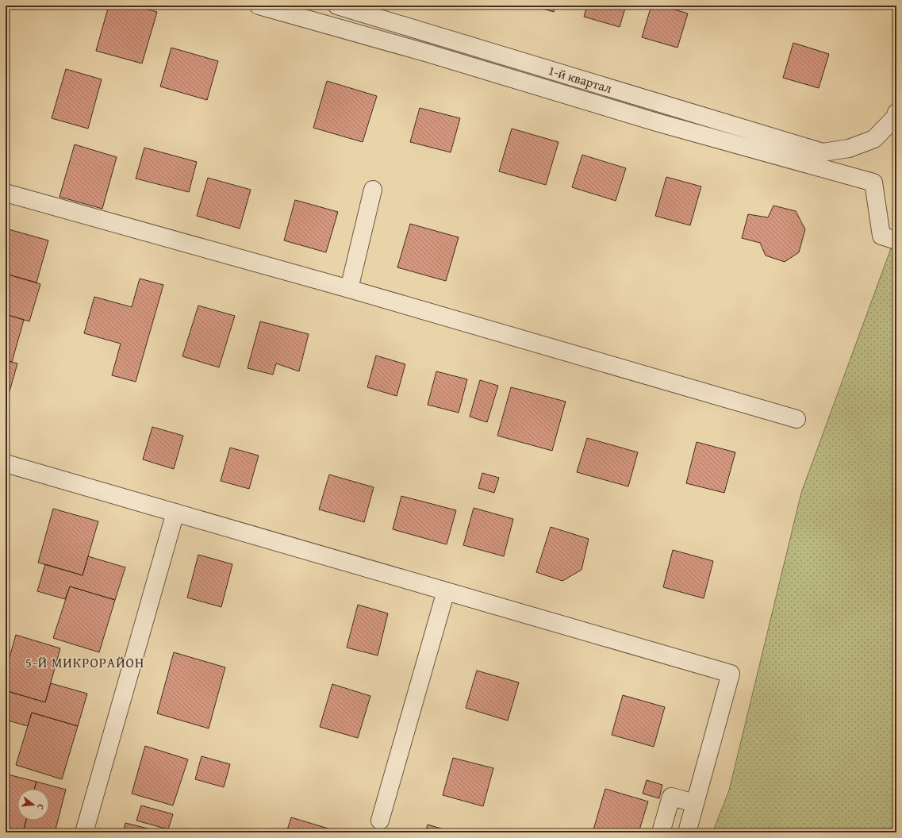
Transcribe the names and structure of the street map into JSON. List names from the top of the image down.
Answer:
{
  "streets": {
    "street": ["1-й квартал"]
  },
  "districts": ["5-Й МИКРОРАЙОН"],
  "north": "right"
}
